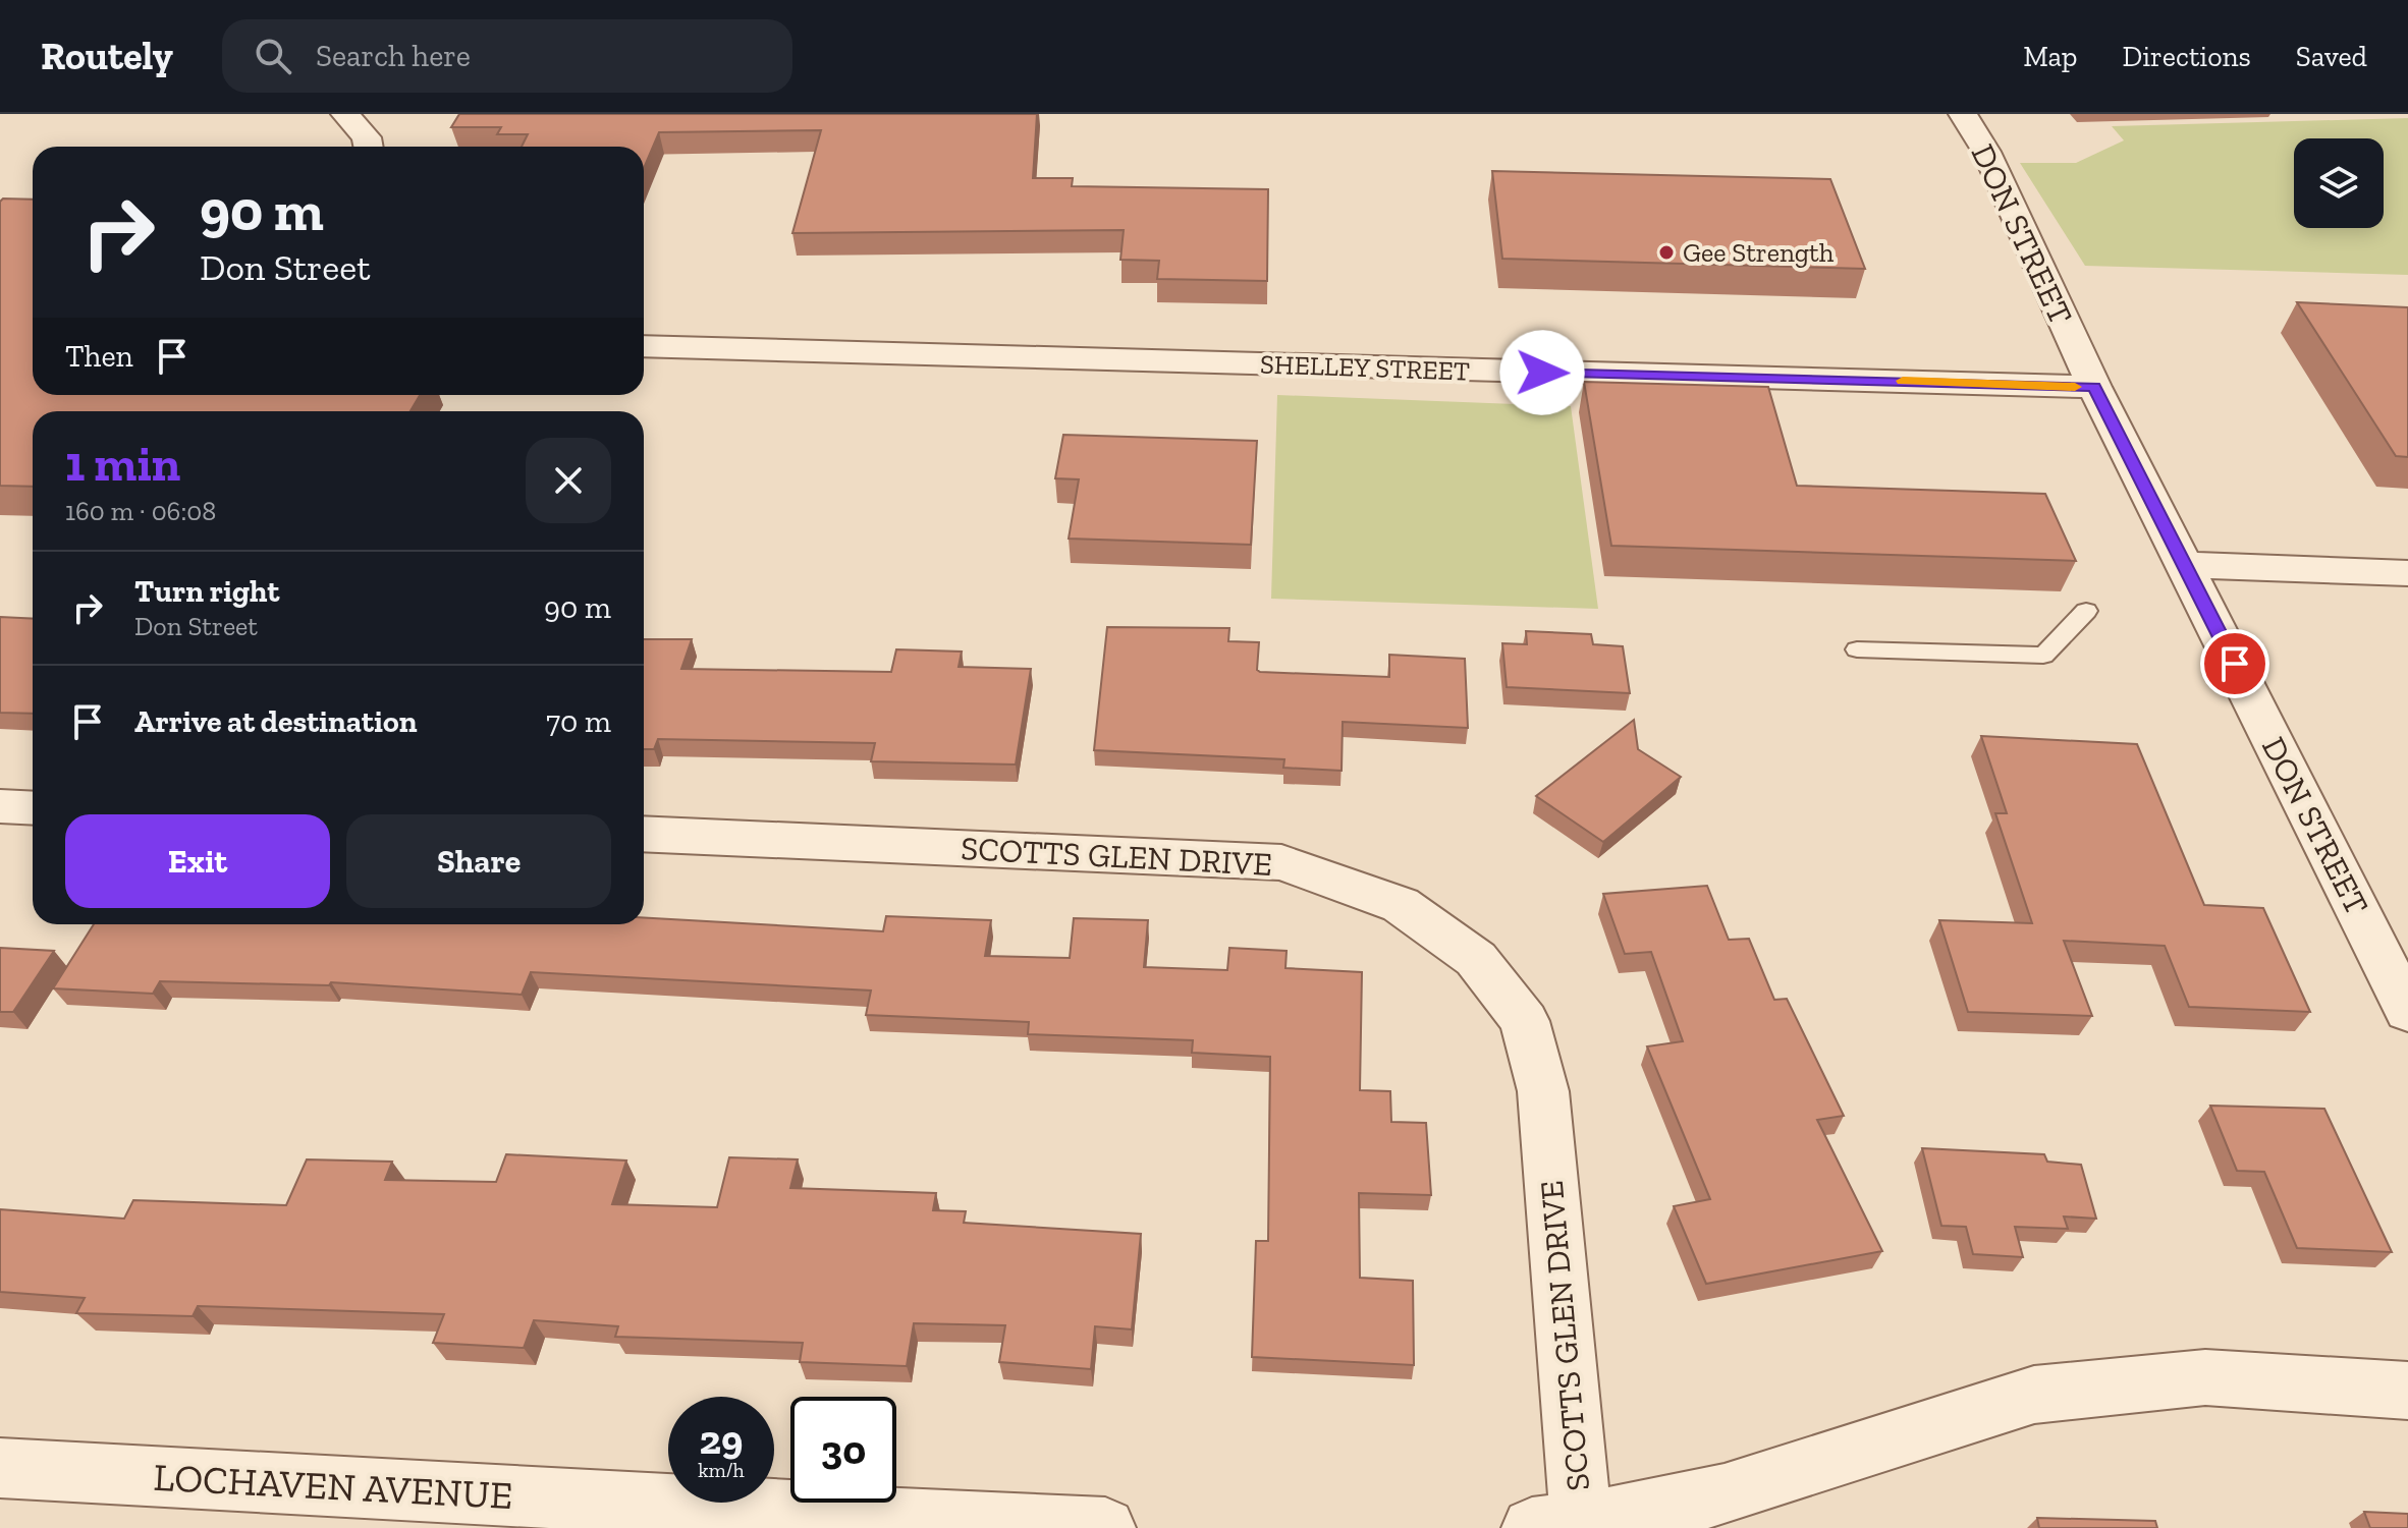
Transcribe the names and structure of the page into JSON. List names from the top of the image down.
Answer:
{
  "streets": {
    "street": [
      "DON STREET",
      "SHELLEY STREET",
      "SCOTTS GLEN DRIVE",
      "LOCHAVEN AVENUE"
    ]
  },
  "crossings": [
    ["DON STREET", "SHELLEY STREET"]
  ],
  "places": ["Gee Strength"],
  "page": {
    "header": "Routely",
    "search": "Search here",
    "nav": ["Map", "Directions", "Saved"],
    "turn": ["90 m", "Don Street"],
    "then": "Then",
    "heading": ["1 min", "160 m · 06:08"],
    "list": [
      {
        "name": "Turn right",
        "note": "Don Street",
        "value": "90 m"
      },
      {
        "name": "Arrive at destination",
        "value": "70 m"
      }
    ],
    "buttons": ["Exit", "Share"],
    "speed": "29 km/h",
    "limit": "30"
  }
}
